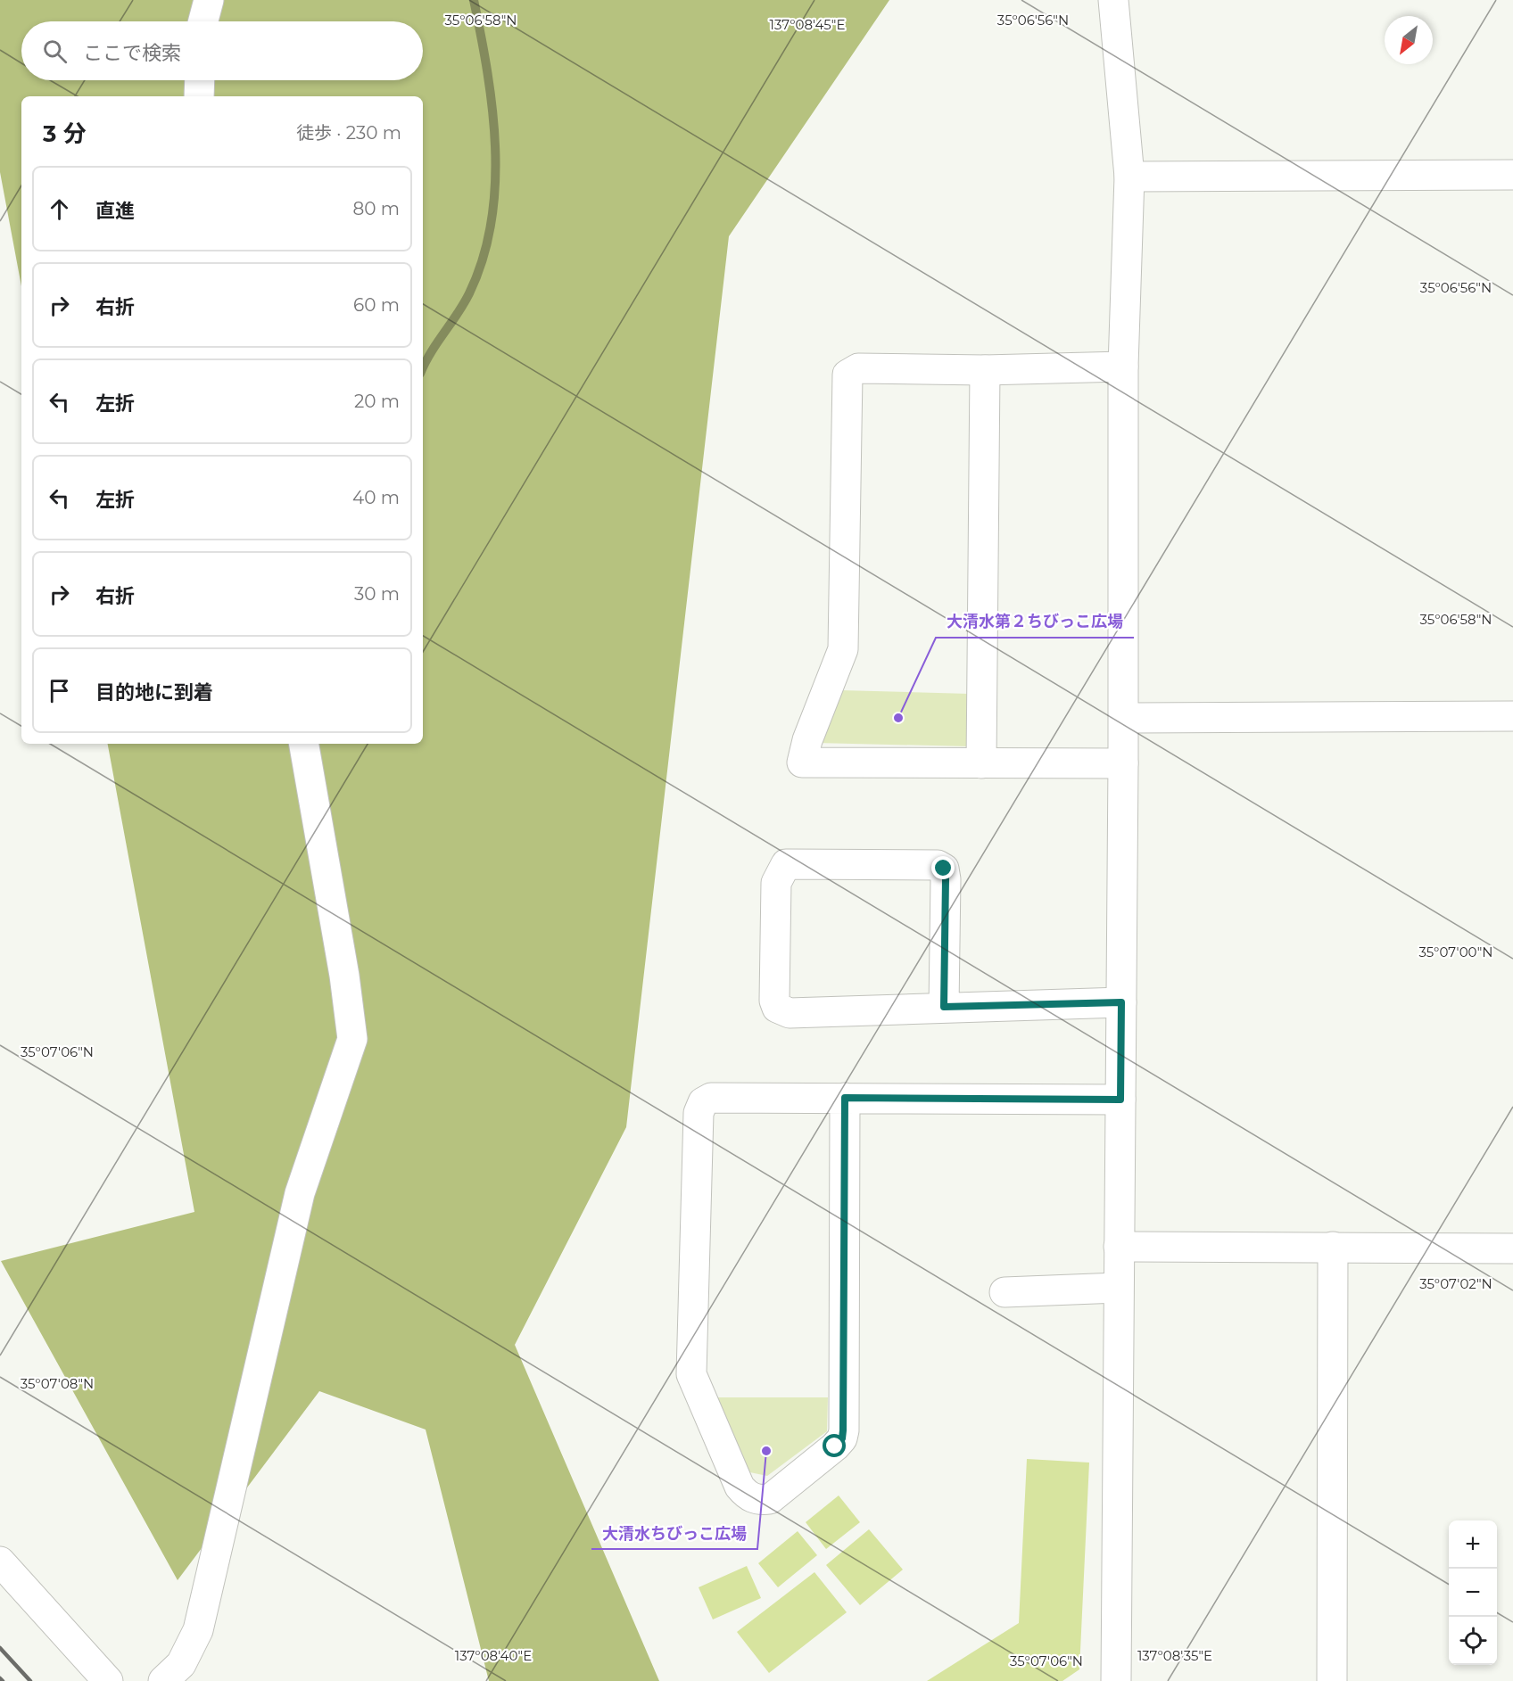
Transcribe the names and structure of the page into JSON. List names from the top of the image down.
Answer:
{
  "places": ["大清水第２ちびっこ広場", "大清水ちびっこ広場"],
  "north": "bottom left",
  "page": {
    "search": "ここで検索",
    "heading": ["3 分", "徒歩 · 230 m"],
    "list": [
      ["直進", "80 m"],
      ["右折", "60 m"],
      ["左折", "20 m"],
      ["左折", "40 m"],
      ["右折", "30 m"],
      "目的地に到着"
    ],
    "map_buttons": ["+", "−"]
  },
  "coordinates": [
    "35°06'56\"N",
    "35°06'58\"N",
    "137°08'45\"E",
    "35°07'00\"N",
    "35°07'06\"N",
    "35°07'02\"N",
    "35°07'08\"N",
    "137°08'40\"E",
    "137°08'35\"E"
  ]
}
